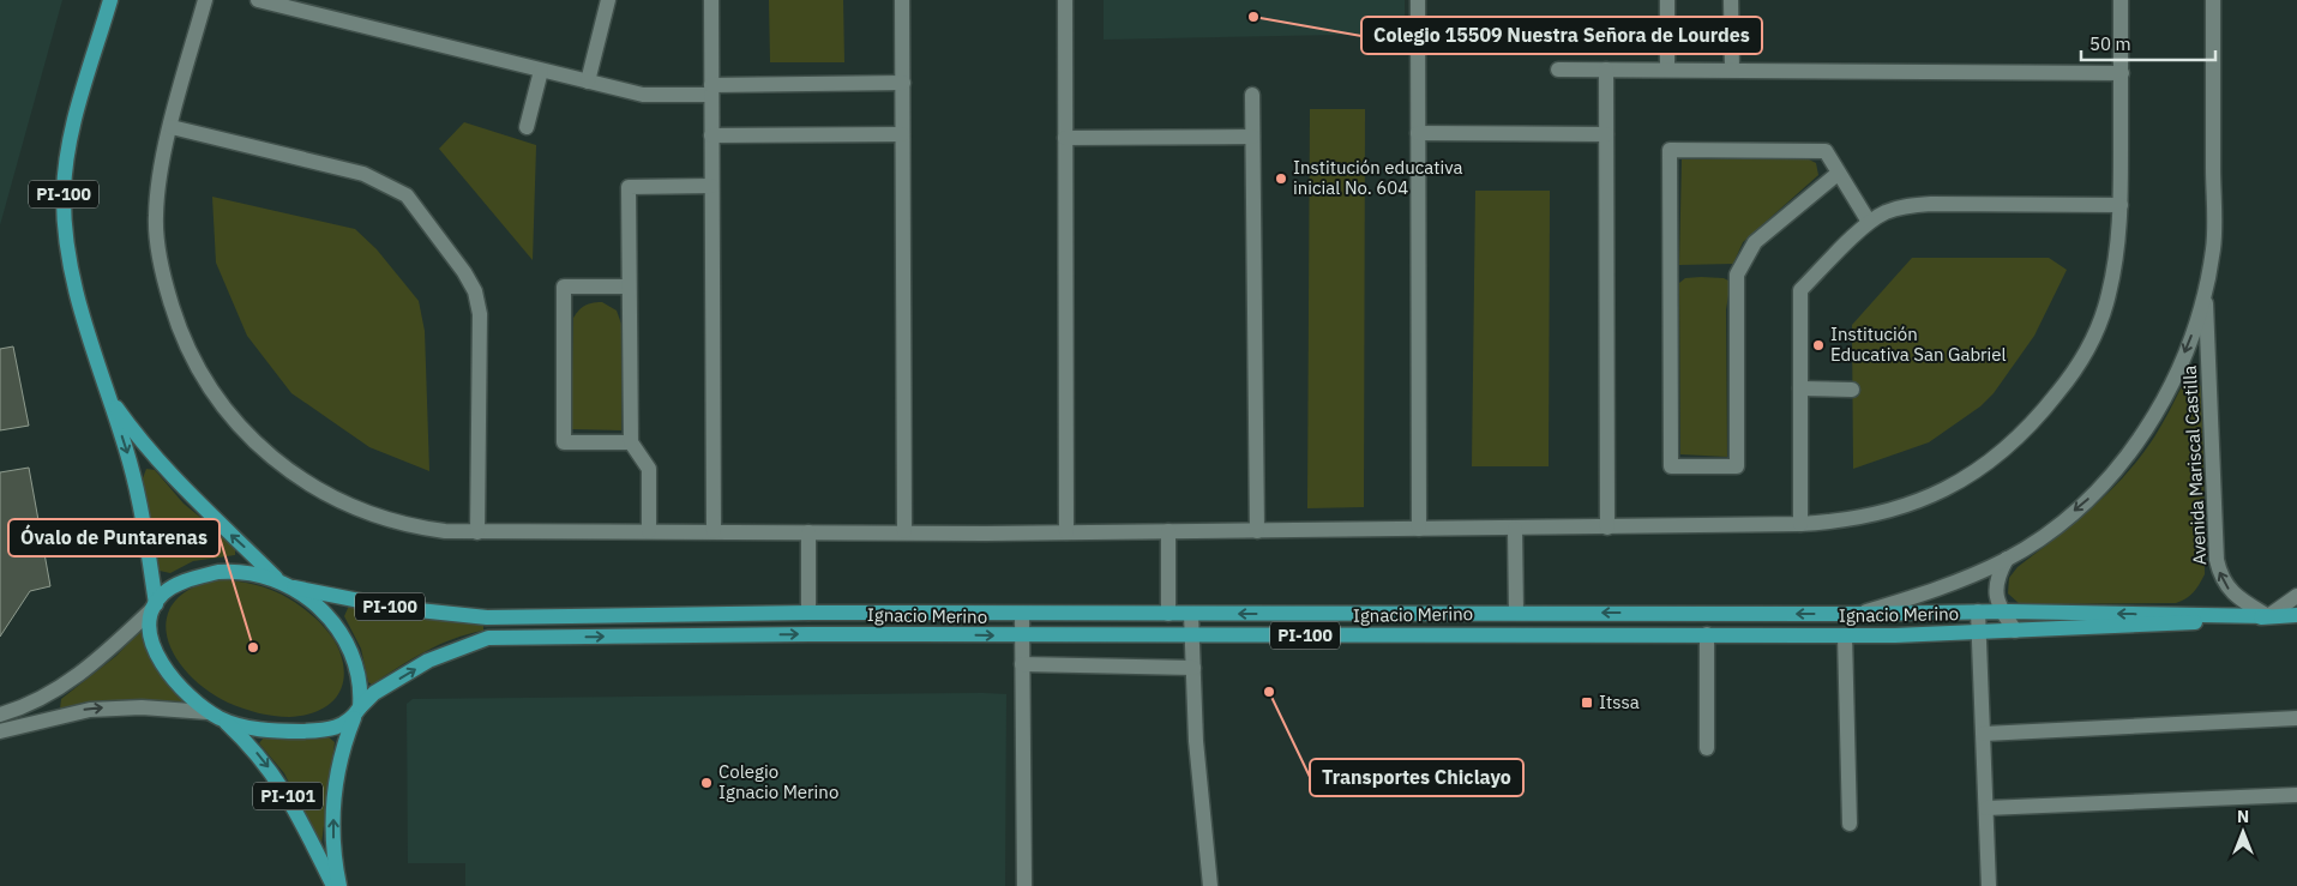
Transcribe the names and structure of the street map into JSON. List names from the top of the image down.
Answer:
{
  "streets": {
    "main road": ["PI-100", "Ignacio Merino", "PI-101"],
    "street": ["Avenida Mariscal Castilla"]
  },
  "crossings": [
    ["PI-100", "Avenida Mariscal Castilla"],
    ["PI-100", "Ignacio Merino"],
    ["PI-100", "PI-101"],
    ["Avenida Mariscal Castilla", "Ignacio Merino"],
    ["Ignacio Merino", "PI-101"]
  ],
  "places": {
    "other": [
      "Colegio 15509 Nuestra Señora de Lourdes",
      "Institución educativa inicial No. 604",
      "Institución Educativa San Gabriel",
      "Óvalo de Puntarenas",
      "Transportes Chiclayo",
      "Colegio Ignacio Merino"
    ],
    "transit": ["Itssa"]
  },
  "scale_bar": "50 m",
  "north": "top"
}
